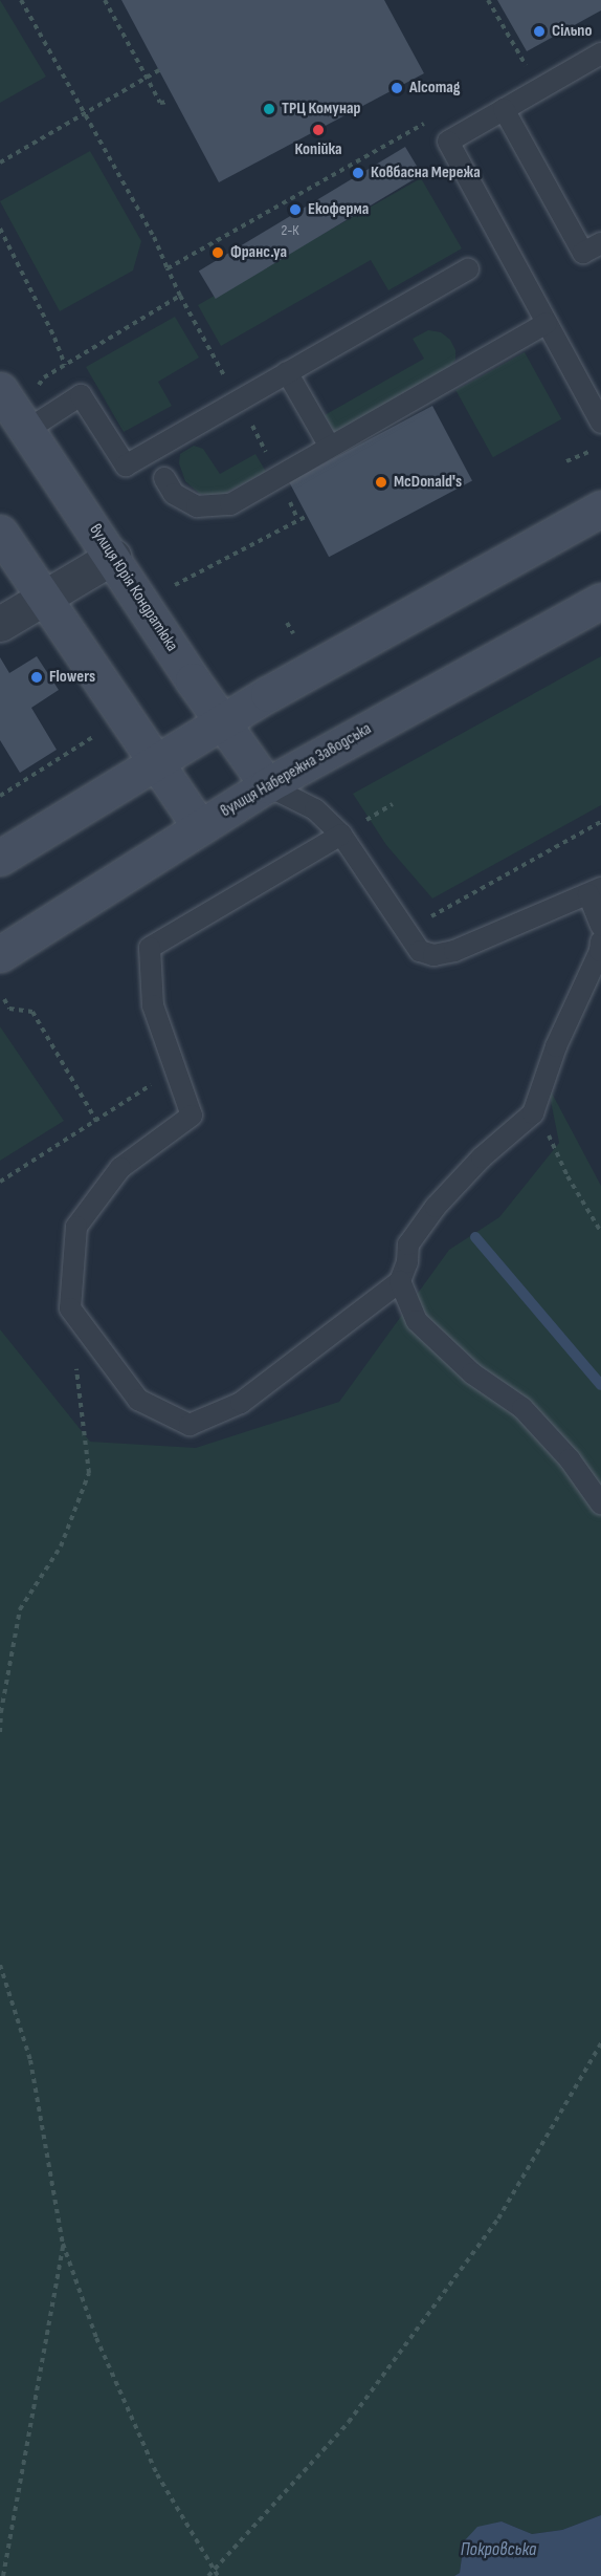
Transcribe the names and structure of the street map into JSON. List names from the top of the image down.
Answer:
{
  "streets": {
    "main road": ["вулиця Юрія Кондратюка", "вулиця Набережна Заводська"]
  },
  "crossings": [
    ["вулиця Юрія Кондратюка", "вулиця Набережна Заводська"]
  ],
  "water": ["Покровська"],
  "places": [
    "Сільпо",
    "Alcomag",
    "ТРЦ Комунар",
    "Копійка",
    "Ковбасна Мережа",
    "Екоферма",
    "Франс.уа",
    "McDonald's",
    "Flowers"
  ],
  "house_numbers": ["2-К"]
}
